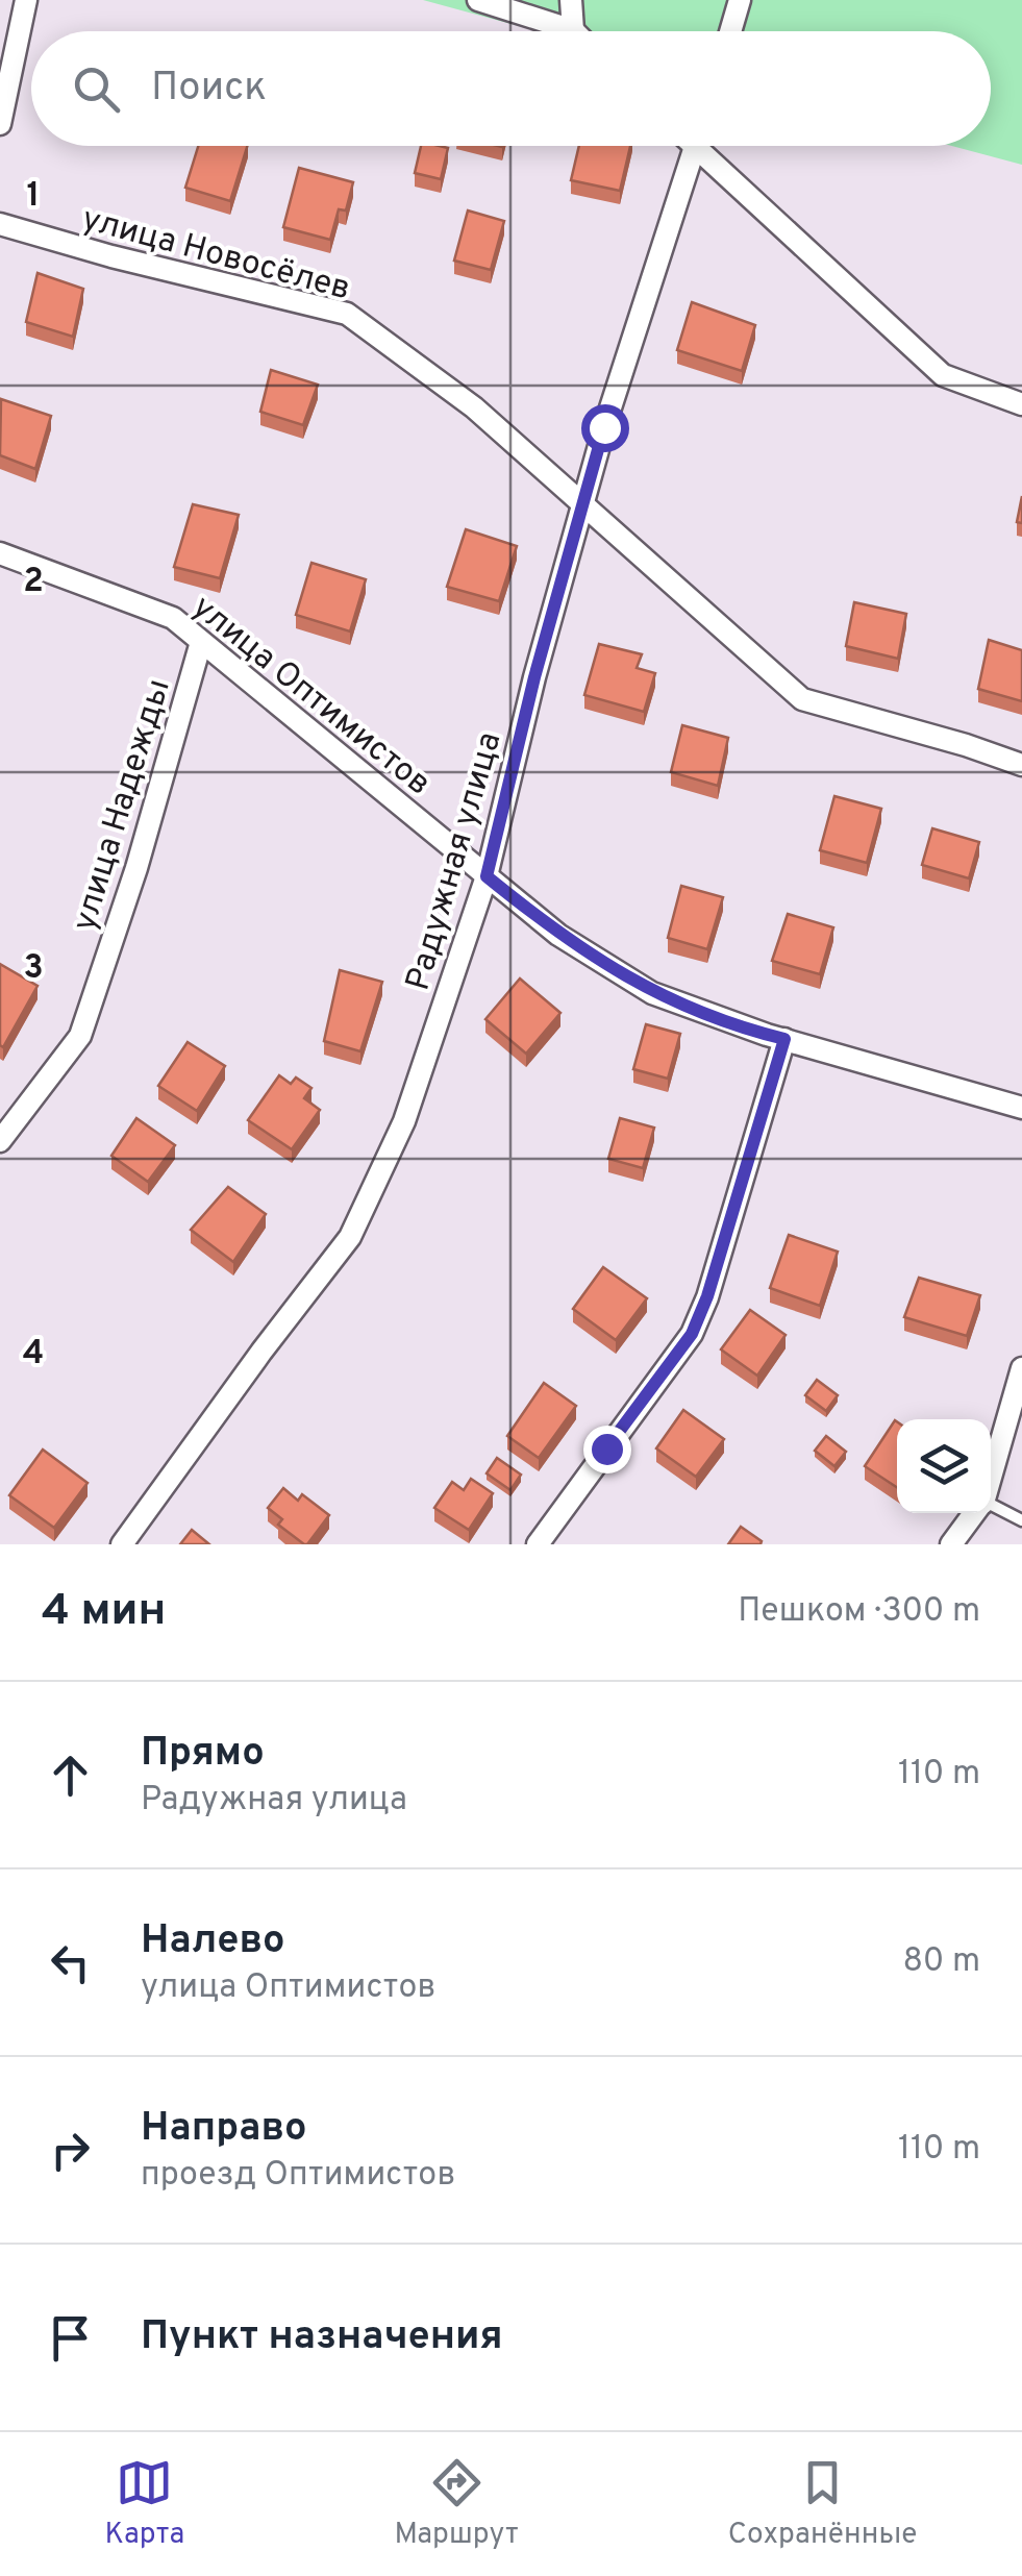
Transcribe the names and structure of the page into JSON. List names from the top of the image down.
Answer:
{
  "streets": {
    "street": [
      "улица Новосёлев",
      "улица Оптимистов",
      "улица Надежды",
      "Радужная улица"
    ]
  },
  "crossings": [
    ["улица Новосёлев", "Радужная улица"],
    ["улица Оптимистов", "улица Надежды"],
    ["улица Оптимистов", "Радужная улица"]
  ],
  "page": {
    "search": "Поиск",
    "heading": ["4 мин", "Пешком · 300 m"],
    "list": [
      ["Прямо", "Радужная улица", "110 m"],
      ["Налево", "улица Оптимистов", "80 m"],
      ["Направо", "проезд Оптимистов", "110 m"],
      "Пункт назначения"
    ],
    "nav": ["Карта", "Маршрут", "Сохранённые"]
  },
  "grid": {
    "rows": [
      "1",
      "2",
      "3",
      "4"
    ]
  }
}
